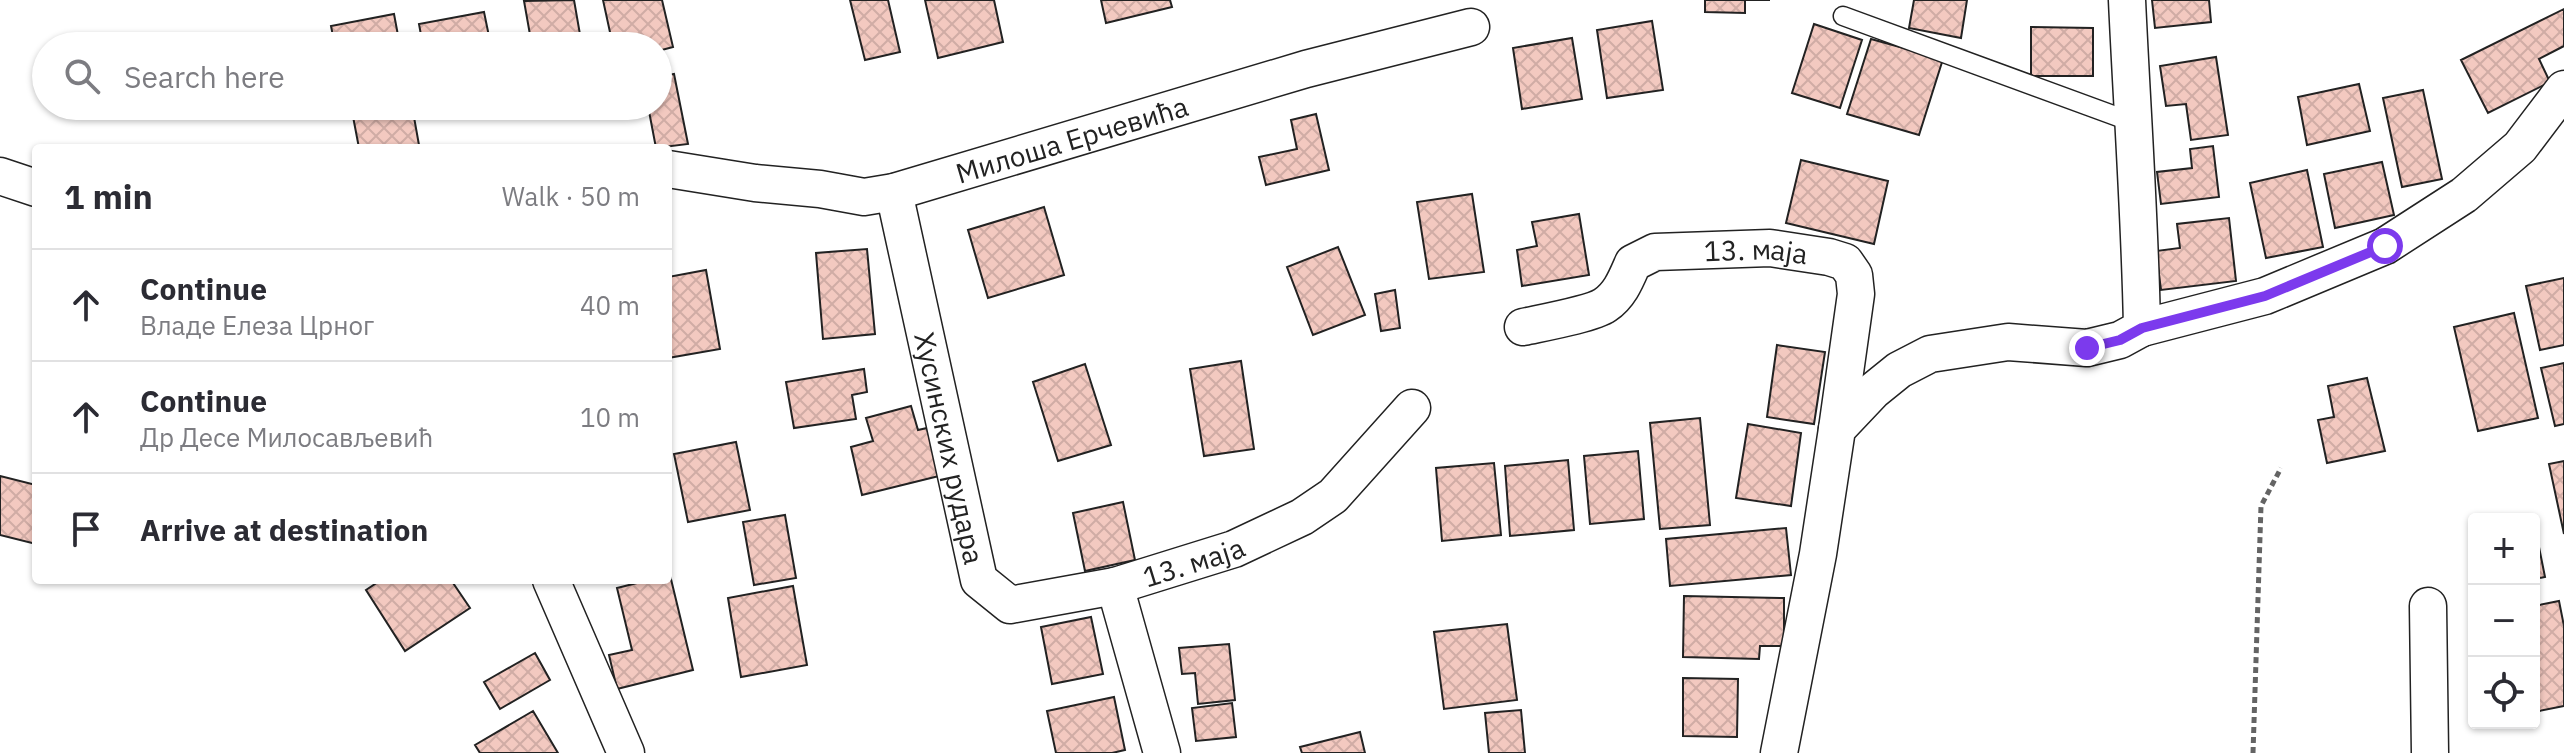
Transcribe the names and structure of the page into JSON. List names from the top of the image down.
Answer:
{
  "streets": {
    "street": ["Милоша Ерчевића", "13. маја", "Хусинских рудара"]
  },
  "crossings": [
    ["Милоша Ерчевића", "Хусинских рудара"],
    ["13. маја", "Хусинских рудара"]
  ],
  "page": {
    "search": "Search here",
    "heading": ["1 min", "Walk · 50 m"],
    "list": [
      ["Continue", "Владе Елеза Црног", "40 m"],
      ["Continue", "Др Десе Милосављевић", "10 m"],
      "Arrive at destination"
    ],
    "map_buttons": ["+", "−"]
  }
}
